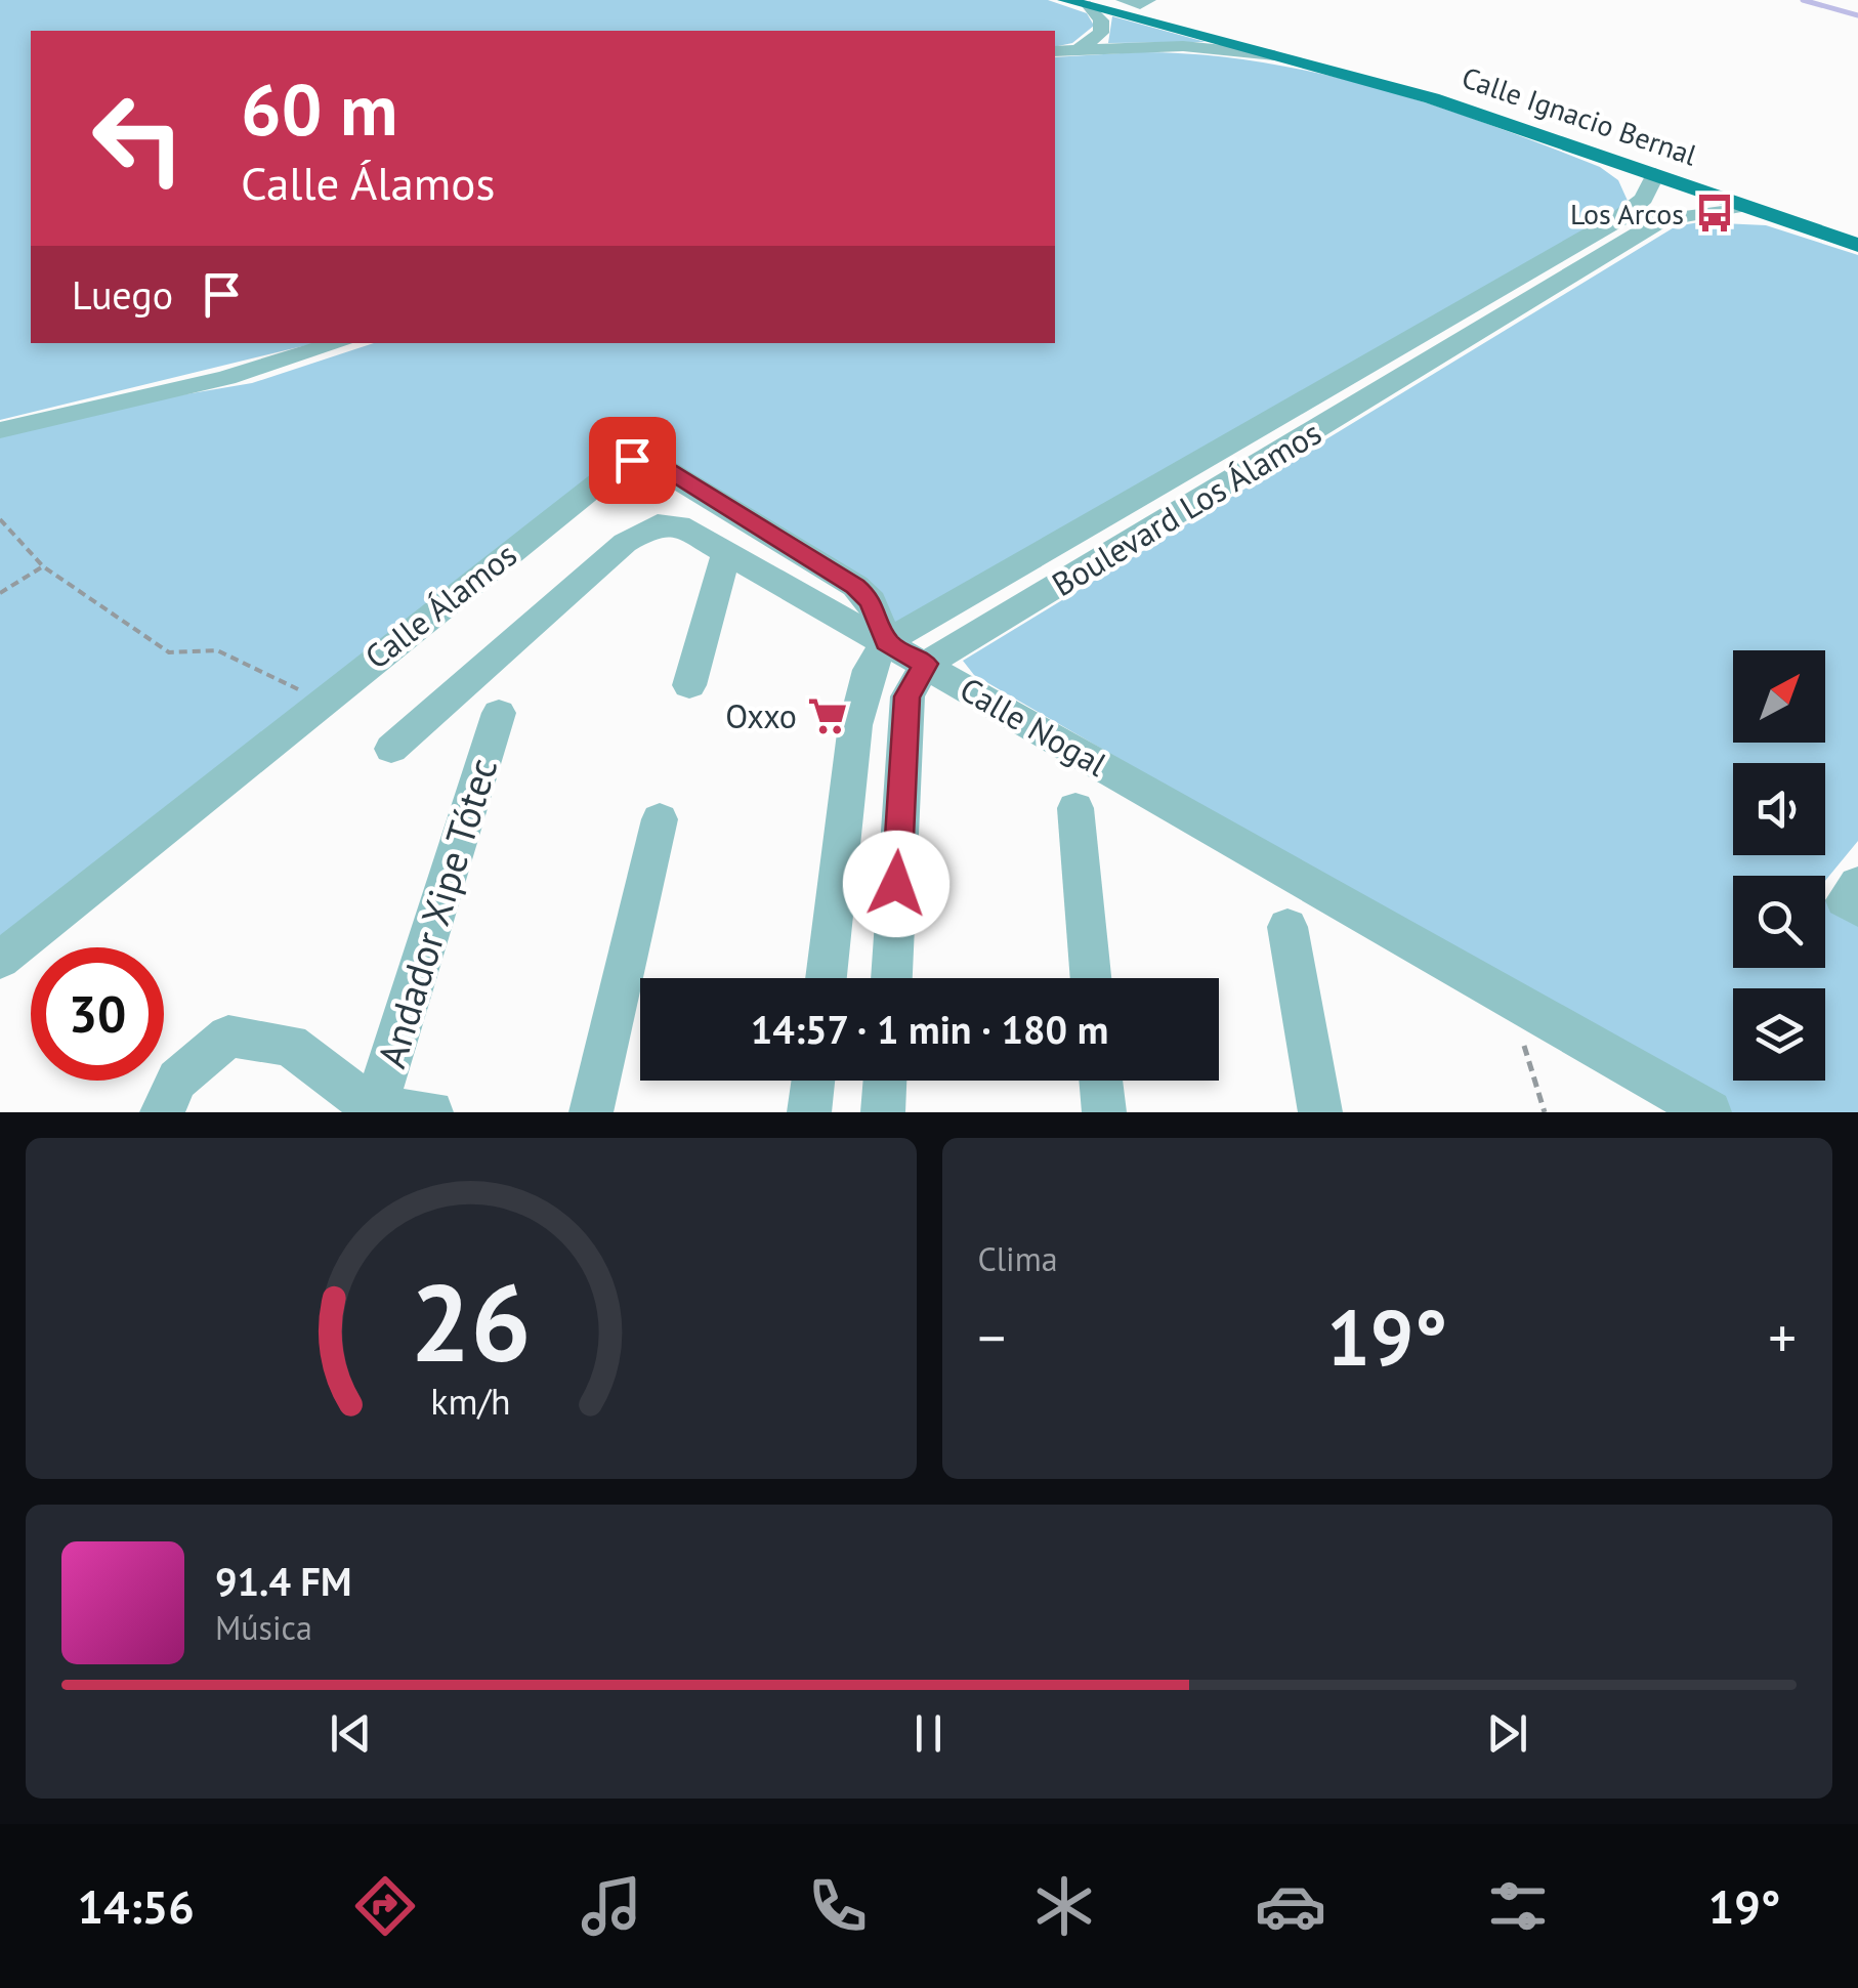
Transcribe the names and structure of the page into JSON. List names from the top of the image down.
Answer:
{
  "streets": {
    "main road": ["Calle Ignacio Bernal"],
    "street": [
      "Boulevard Los Álamos",
      "Calle Álamos",
      "Calle Nogal",
      "Andador Xipe Tótec"
    ]
  },
  "crossings": [
    ["Calle Ignacio Bernal", "Boulevard Los Álamos"],
    ["Boulevard Los Álamos", "Calle Álamos"],
    ["Boulevard Los Álamos", "Calle Nogal"],
    ["Calle Álamos", "Calle Nogal"]
  ],
  "places": {
    "bus stop": ["Los Arcos"],
    "supermarket": ["Oxxo"]
  },
  "north": "top right",
  "page": {
    "turn": ["60 m", "Calle Álamos"],
    "then": "Luego",
    "limit": "30",
    "trip": "14:57 · 1 min · 180 m",
    "tile": "Clima",
    "heat": ["−", "19°", "+"],
    "song": ["91.4 FM", "Música"],
    "tabs": ["14:56", "19°"],
    "gauge": ["26", "km/h"]
  }
}
